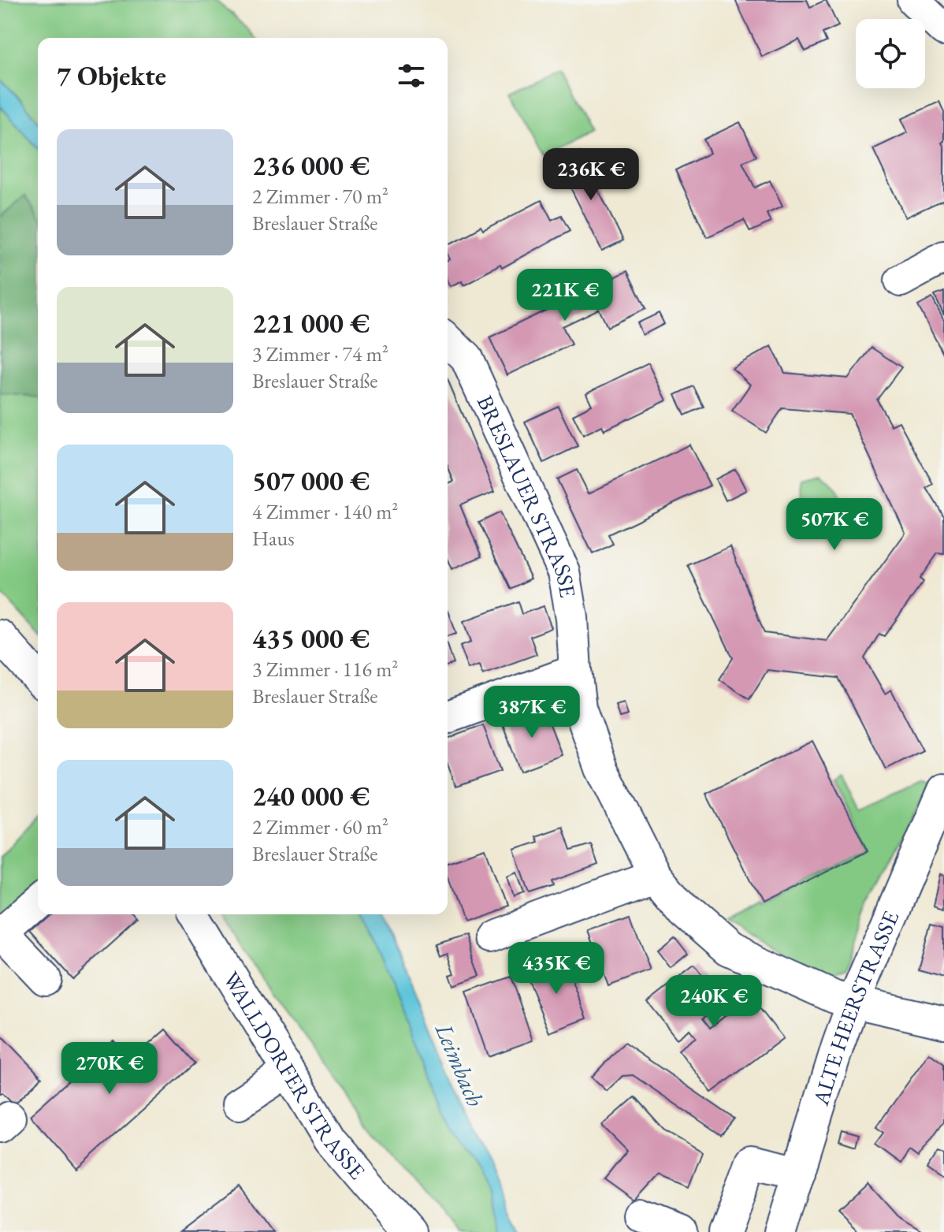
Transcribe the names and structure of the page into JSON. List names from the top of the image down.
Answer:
{
  "streets": {
    "street": ["BRESLAUER STRASSE", "ALTE HEERSTRASSE", "WALLDORFER STRASSE"]
  },
  "crossings": [
    ["BRESLAUER STRASSE", "ALTE HEERSTRASSE"]
  ],
  "water": ["Leimbach"],
  "page": {
    "heading": "7 Objekte",
    "list": [
      {
        "name": "236 000 €",
        "note": "2 Zimmer · 70 m² · Breslauer Straße"
      },
      {
        "name": "221 000 €",
        "note": "3 Zimmer · 74 m² · Breslauer Straße"
      },
      {
        "name": "507 000 €",
        "note": "4 Zimmer · 140 m² · Haus"
      },
      {
        "name": "435 000 €",
        "note": "3 Zimmer · 116 m² · Breslauer Straße"
      },
      {
        "name": "240 000 €",
        "note": "2 Zimmer · 60 m² · Breslauer Straße"
      }
    ],
    "price": [
      "236K €",
      "221K €",
      "507K €",
      "387K €",
      "435K €",
      "240K €",
      "270K €"
    ]
  }
}
